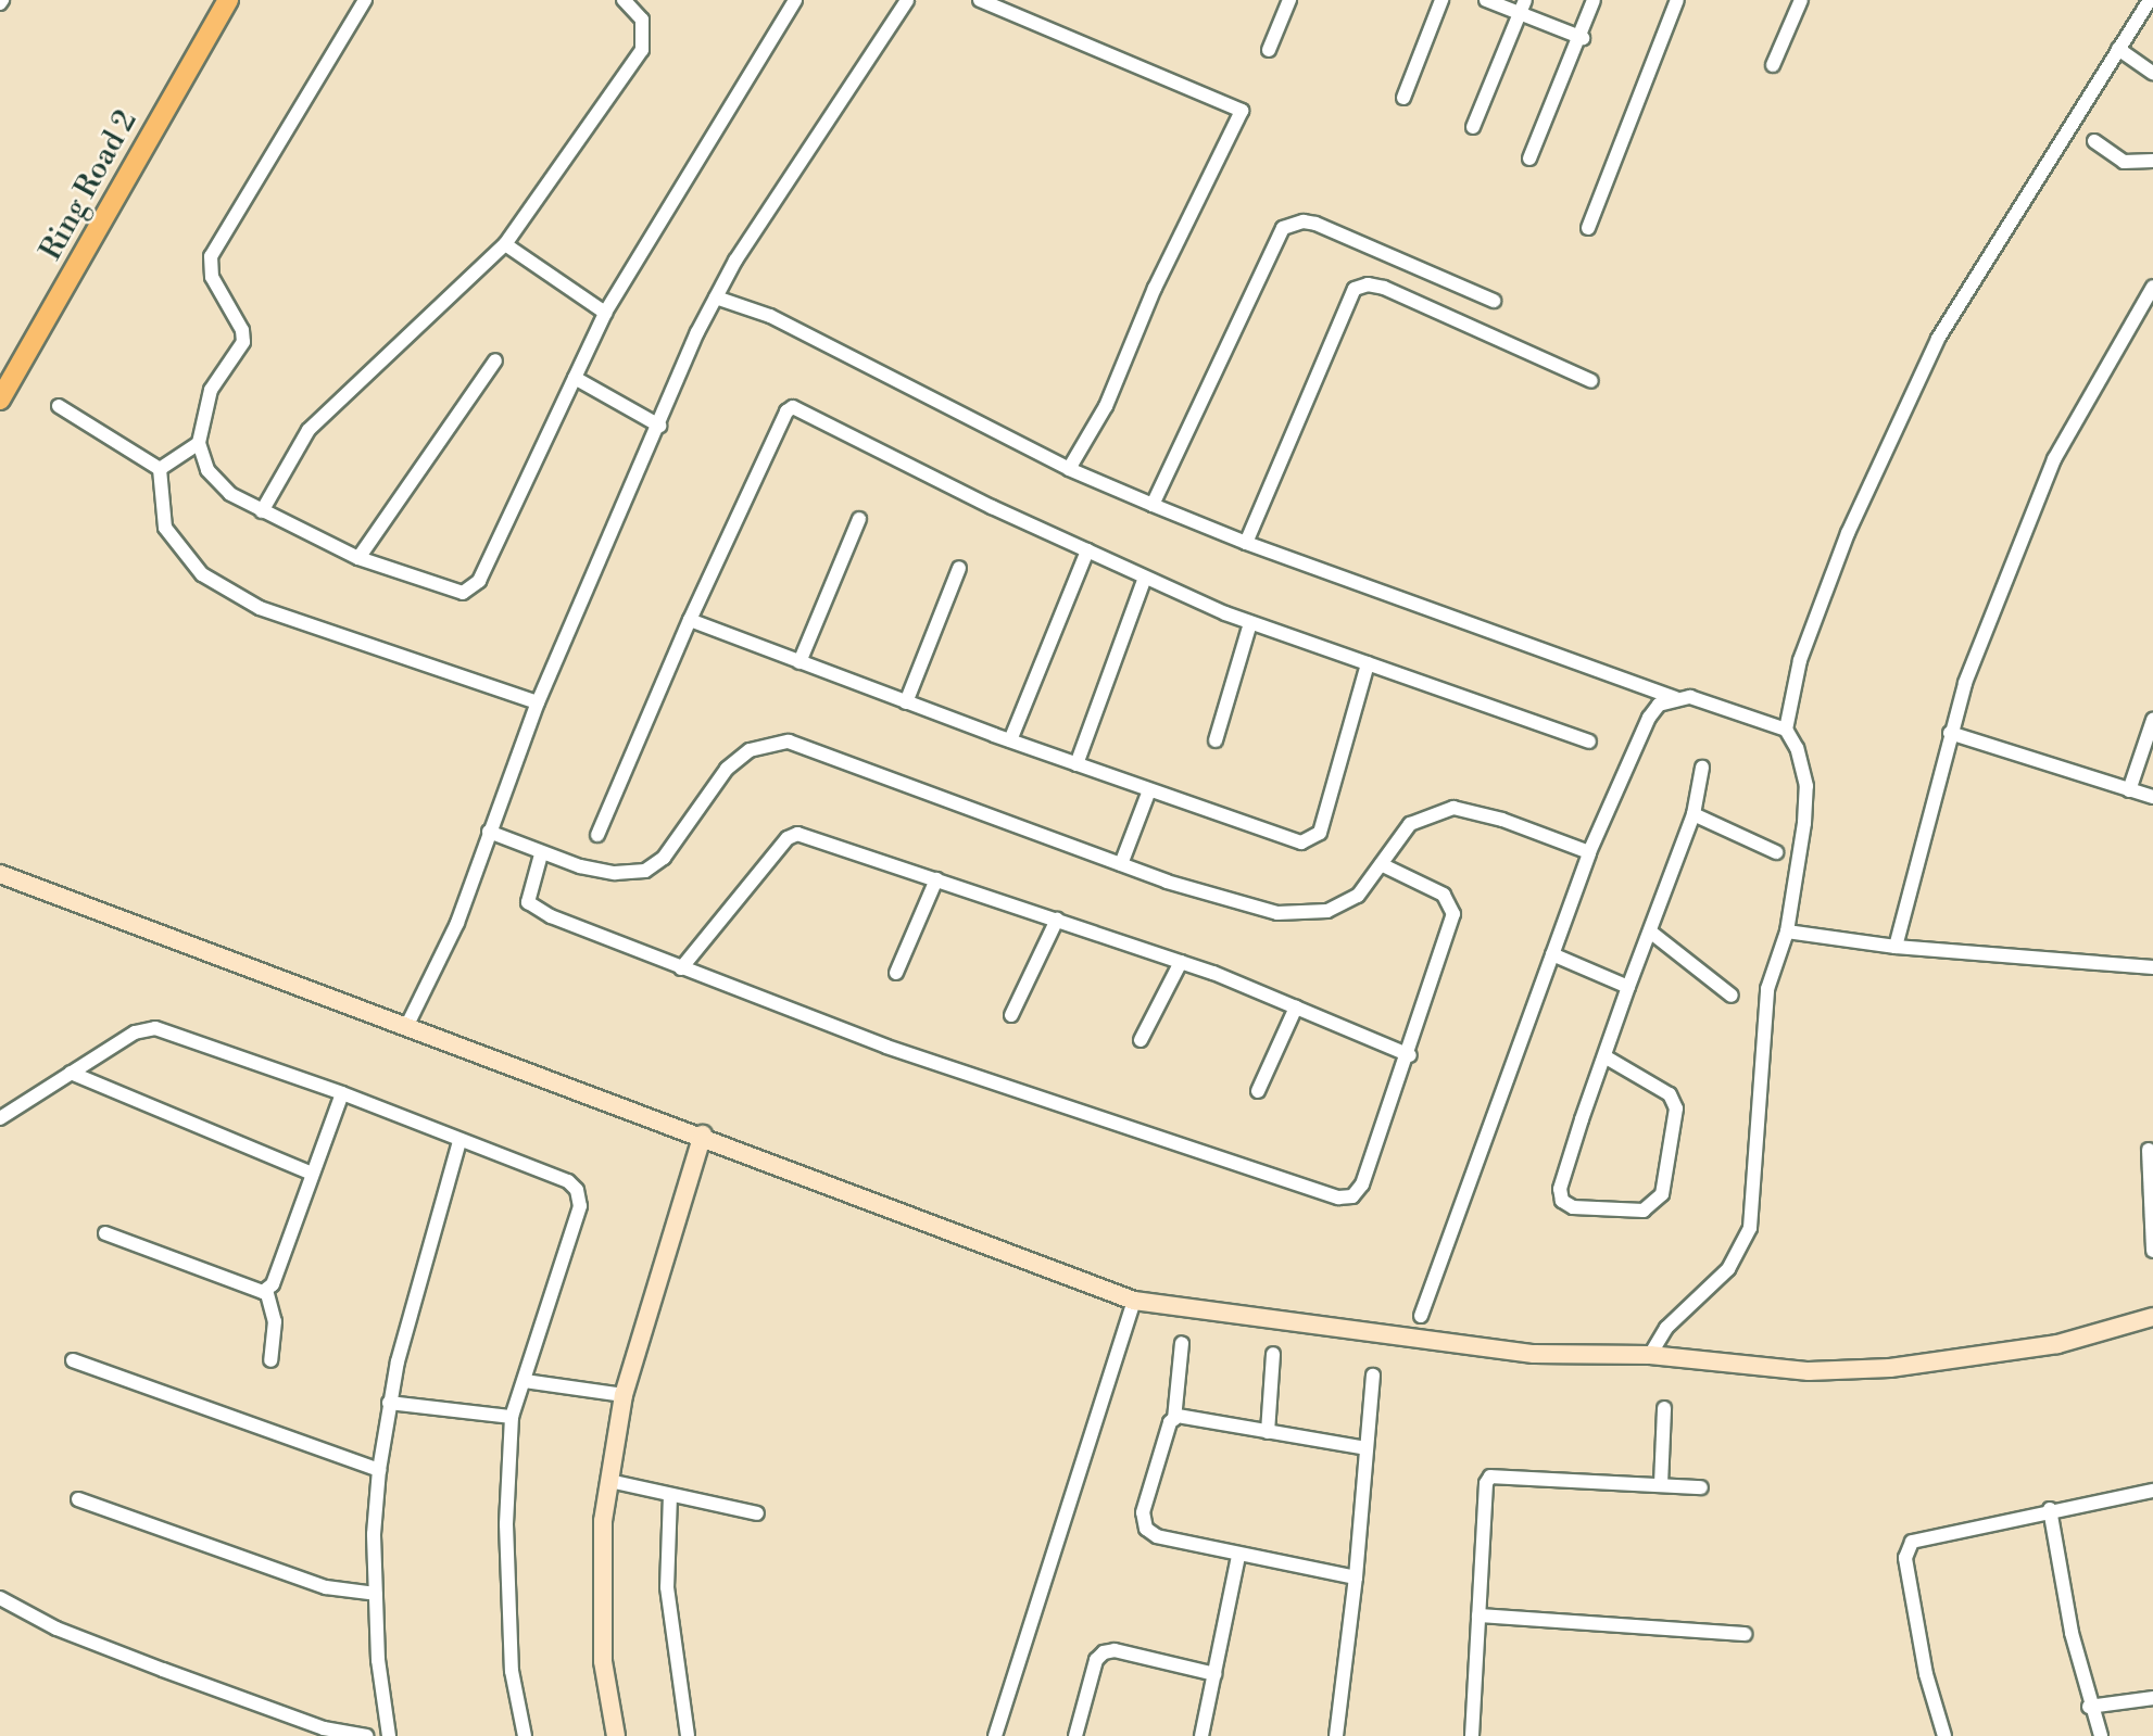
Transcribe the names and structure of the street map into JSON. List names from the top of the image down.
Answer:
{
  "streets": {
    "main road": ["Ring Road 2"]
  }
}
